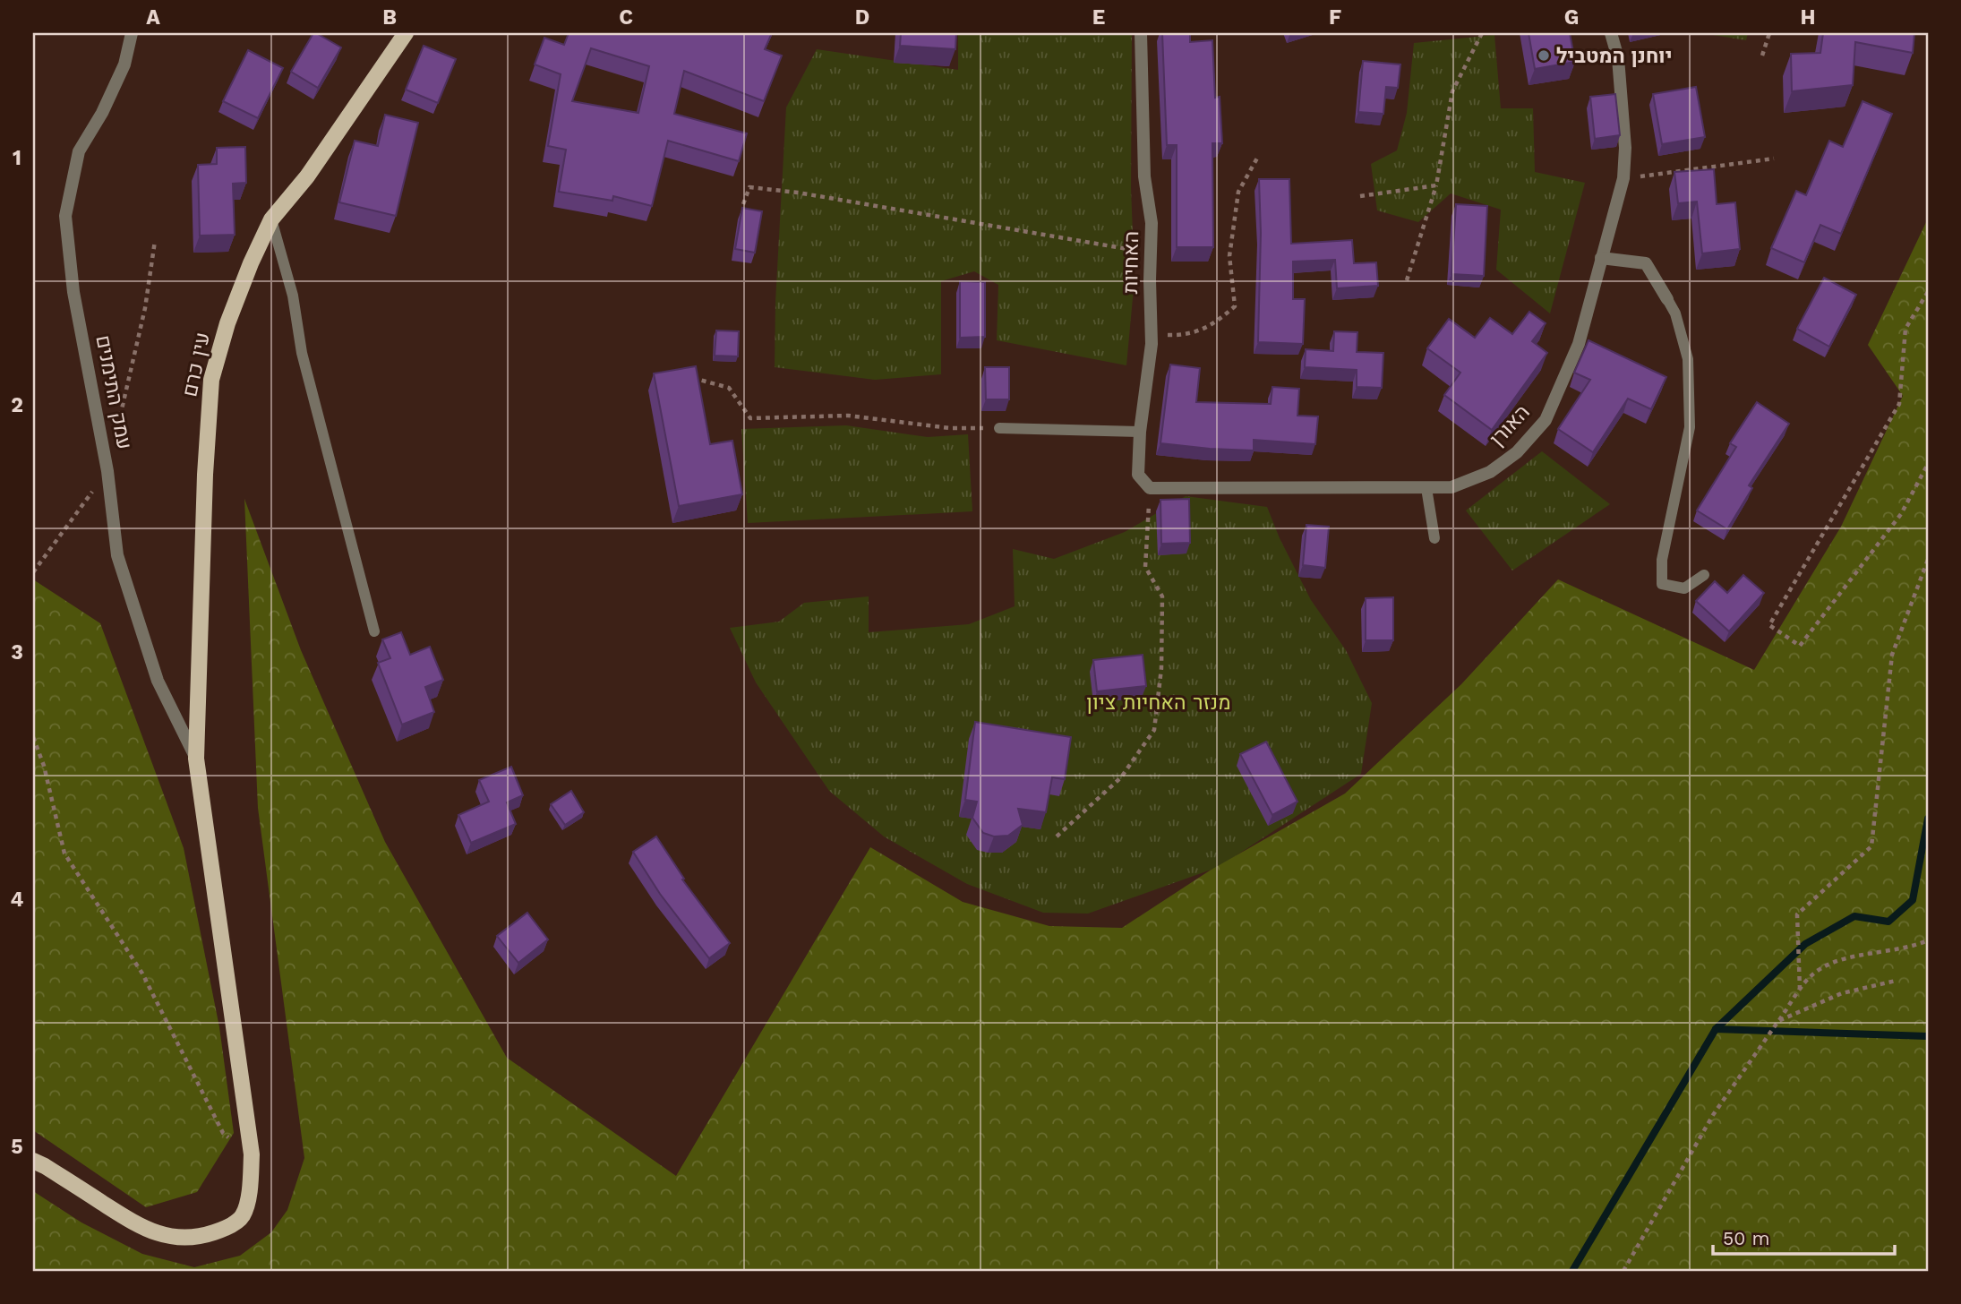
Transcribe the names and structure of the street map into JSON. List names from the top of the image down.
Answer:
{
  "streets": {
    "main road": ["עין כרם"],
    "street": ["האחיות", "עמק התימנים", "האורן"]
  },
  "crossings": [
    ["האחיות", "האורן"],
    ["עין כרם", "עמק התימנים"]
  ],
  "parks": ["מנזר האחיות ציון"],
  "places": ["יוחנן המטביל"],
  "scale_bar": "50 m",
  "grid": {
    "columns": [
      "A",
      "B",
      "C",
      "D",
      "E",
      "F",
      "G",
      "H"
    ],
    "rows": [
      "1",
      "2",
      "3",
      "4",
      "5"
    ]
  }
}
